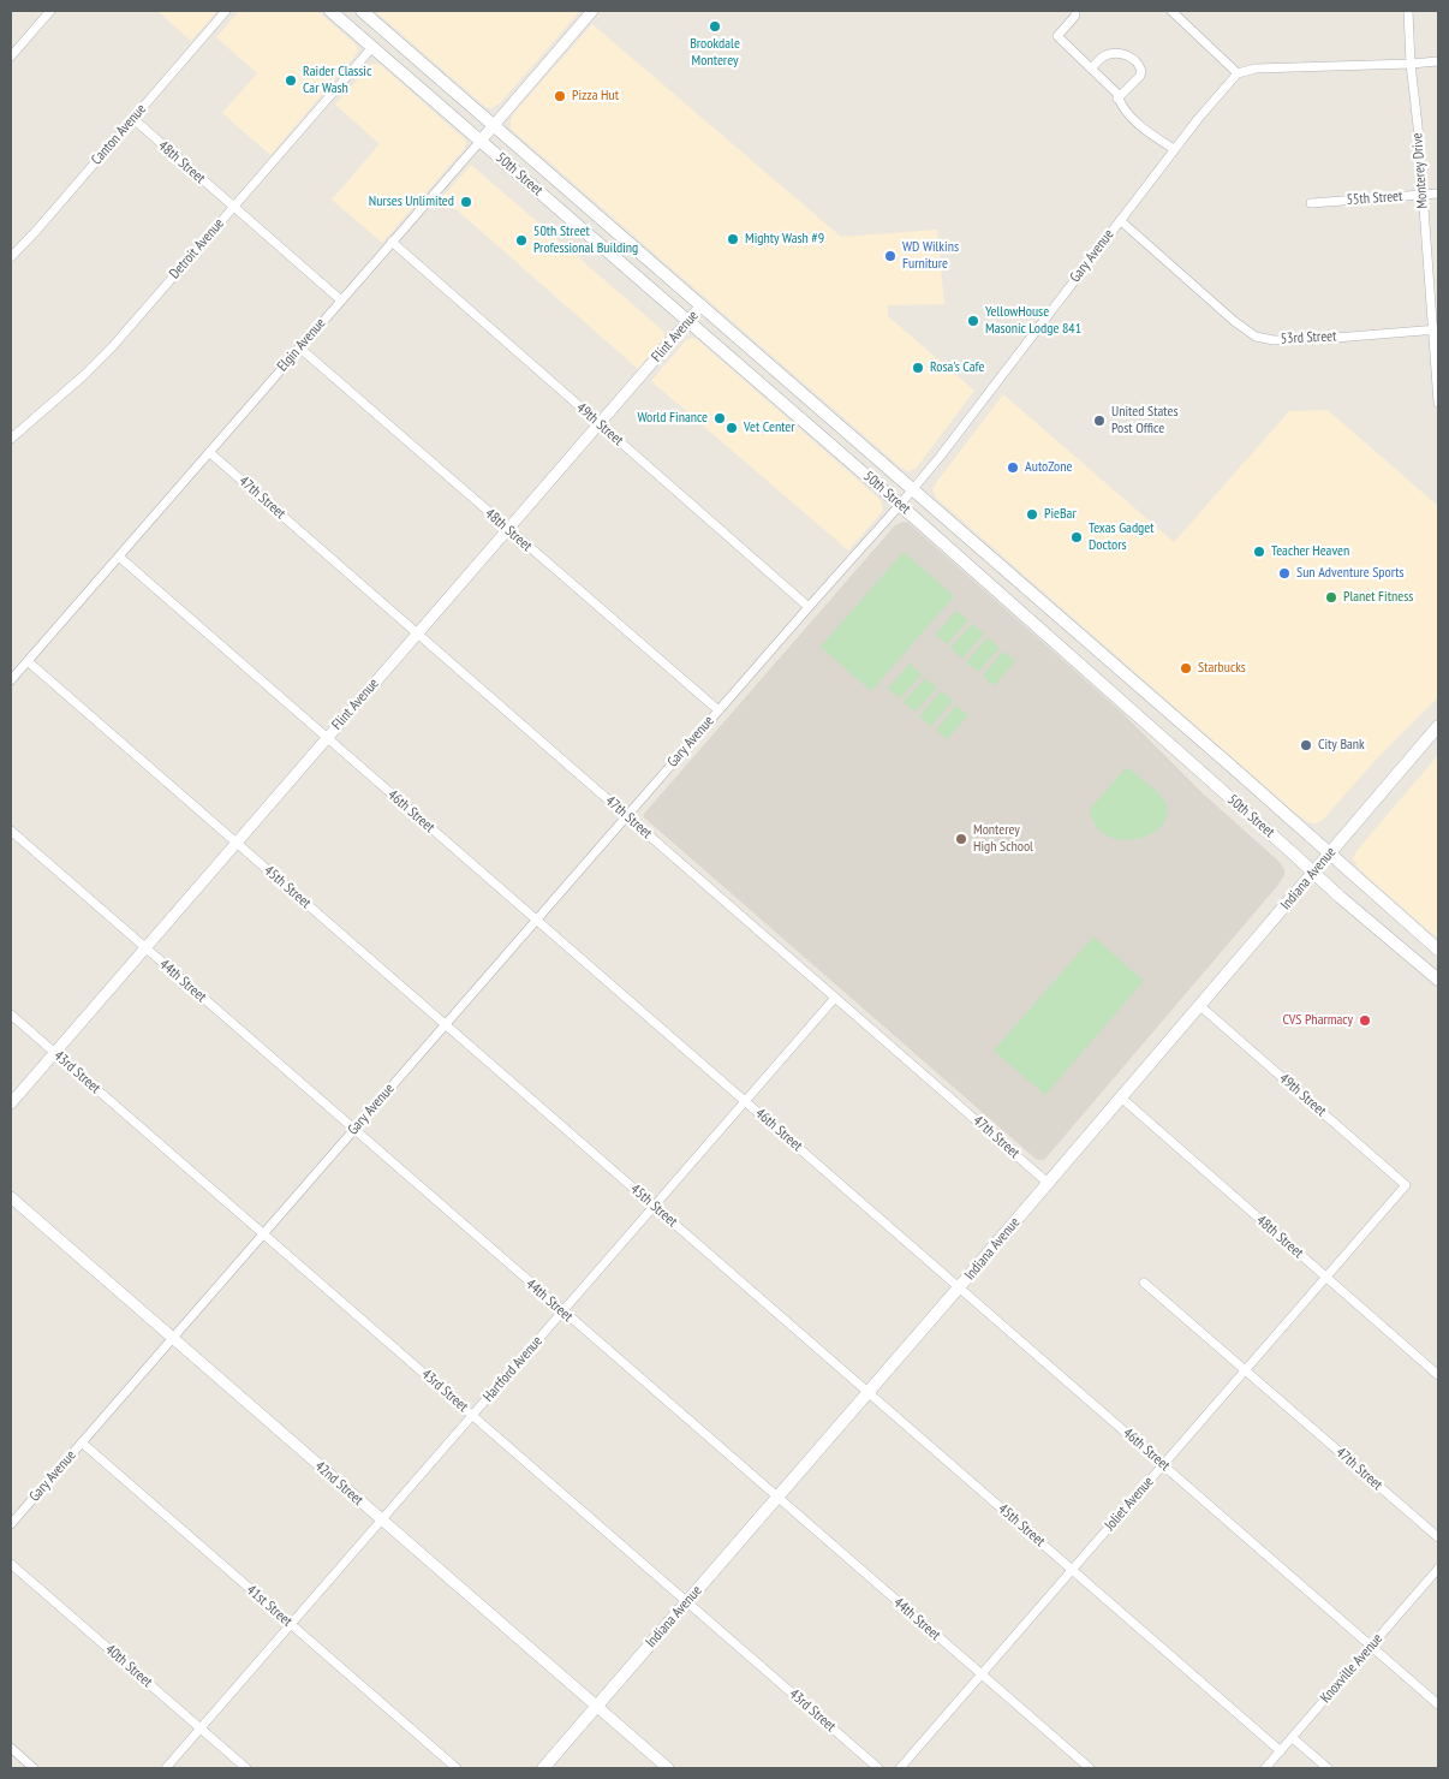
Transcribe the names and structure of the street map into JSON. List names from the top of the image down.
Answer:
{
  "streets": {
    "main road": ["50th Street", "Indiana Avenue"],
    "street": [
      "Canton Avenue",
      "48th Street",
      "Monterey Drive",
      "55th Street",
      "Detroit Avenue",
      "Gary Avenue",
      "Flint Avenue",
      "53rd Street",
      "Elgin Avenue",
      "49th Street",
      "47th Street",
      "46th Street",
      "45th Street",
      "44th Street",
      "43rd Street",
      "Hartford Avenue",
      "42nd Street",
      "Joliet Avenue",
      "41st Street",
      "40th Street",
      "Knoxville Avenue"
    ]
  },
  "crossings": [
    ["Canton Avenue", "48th Street"],
    ["48th Street", "Detroit Avenue"],
    ["48th Street", "Gary Avenue"],
    ["48th Street", "Flint Avenue"],
    ["48th Street", "Elgin Avenue"],
    ["48th Street", "Indiana Avenue"],
    ["48th Street", "Joliet Avenue"],
    ["Monterey Drive", "55th Street"],
    ["Monterey Drive", "53rd Street"],
    ["50th Street", "Detroit Avenue"],
    ["50th Street", "Gary Avenue"],
    ["50th Street", "Flint Avenue"],
    ["50th Street", "Elgin Avenue"],
    ["50th Street", "Indiana Avenue"],
    ["Gary Avenue", "53rd Street"],
    ["Gary Avenue", "49th Street"],
    ["Gary Avenue", "47th Street"],
    ["Gary Avenue", "46th Street"],
    ["Gary Avenue", "45th Street"],
    ["Gary Avenue", "44th Street"],
    ["Gary Avenue", "43rd Street"],
    ["Gary Avenue", "42nd Street"],
    ["Gary Avenue", "41st Street"],
    ["Flint Avenue", "49th Street"],
    ["Flint Avenue", "47th Street"],
    ["Flint Avenue", "46th Street"],
    ["Flint Avenue", "45th Street"],
    ["Flint Avenue", "44th Street"],
    ["Flint Avenue", "43rd Street"],
    ["Elgin Avenue", "49th Street"],
    ["Elgin Avenue", "47th Street"],
    ["Elgin Avenue", "46th Street"],
    ["Elgin Avenue", "45th Street"],
    ["49th Street", "Indiana Avenue"],
    ["49th Street", "Joliet Avenue"],
    ["47th Street", "Indiana Avenue"],
    ["47th Street", "Hartford Avenue"],
    ["47th Street", "Joliet Avenue"],
    ["46th Street", "Indiana Avenue"],
    ["46th Street", "Hartford Avenue"],
    ["46th Street", "Joliet Avenue"],
    ["46th Street", "Knoxville Avenue"],
    ["Indiana Avenue", "45th Street"],
    ["Indiana Avenue", "44th Street"],
    ["Indiana Avenue", "43rd Street"],
    ["Indiana Avenue", "42nd Street"],
    ["45th Street", "Hartford Avenue"],
    ["45th Street", "Joliet Avenue"],
    ["45th Street", "Knoxville Avenue"],
    ["44th Street", "Hartford Avenue"],
    ["44th Street", "Joliet Avenue"],
    ["43rd Street", "Hartford Avenue"],
    ["Hartford Avenue", "42nd Street"],
    ["Hartford Avenue", "41st Street"],
    ["Hartford Avenue", "40th Street"]
  ],
  "places": [
    "Brookdale Monterey",
    "Raider Classic Car Wash",
    "Pizza Hut",
    "Nurses Unlimited",
    "Mighty Wash #9",
    "50th Street Professional Building",
    "WD Wilkins Furniture",
    "YellowHouse Masonic Lodge 841",
    "Rosa's Cafe",
    "World Finance",
    "United States Post Office",
    "Vet Center",
    "AutoZone",
    "PieBar",
    "Texas Gadget Doctors",
    "Teacher Heaven",
    "Sun Adventure Sports",
    "Planet Fitness",
    "Starbucks",
    "City Bank",
    "Monterey High School",
    "CVS Pharmacy"
  ]
}
